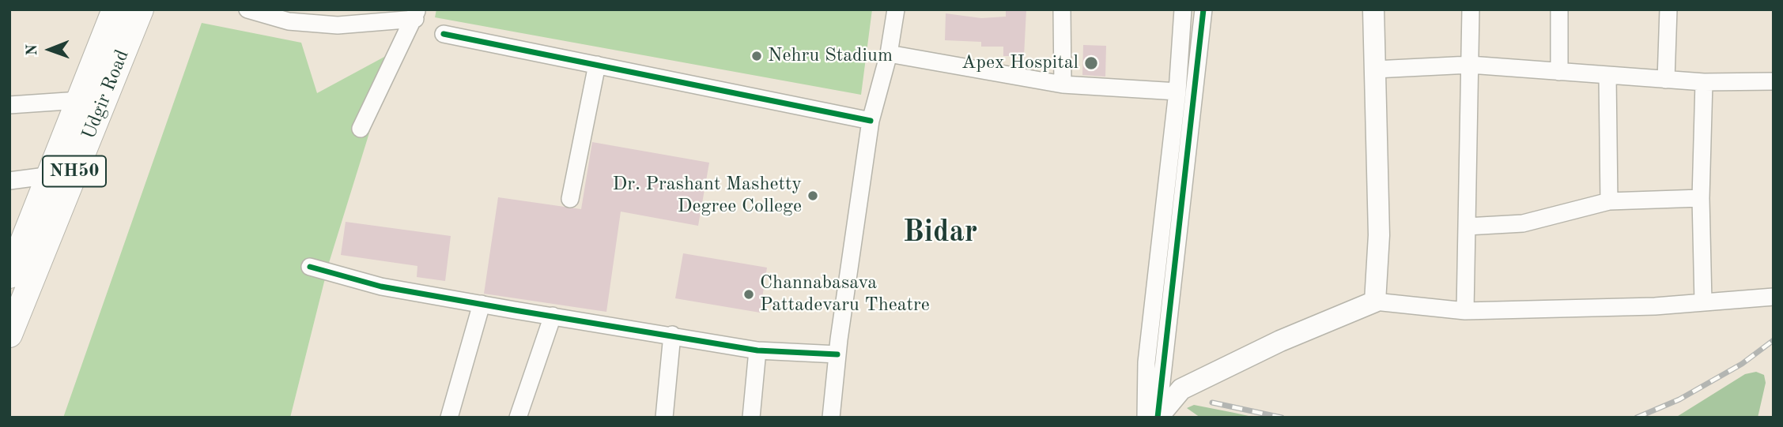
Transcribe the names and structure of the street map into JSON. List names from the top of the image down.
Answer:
{
  "streets": {
    "highway": ["Udgir Road", "NH50"]
  },
  "districts": ["Bidar"],
  "places": [
    "Nehru Stadium",
    "Apex Hospital",
    "Dr. Prashant Mashetty Degree College",
    "Channabasava Pattadevaru Theatre"
  ],
  "north": "left"
}
